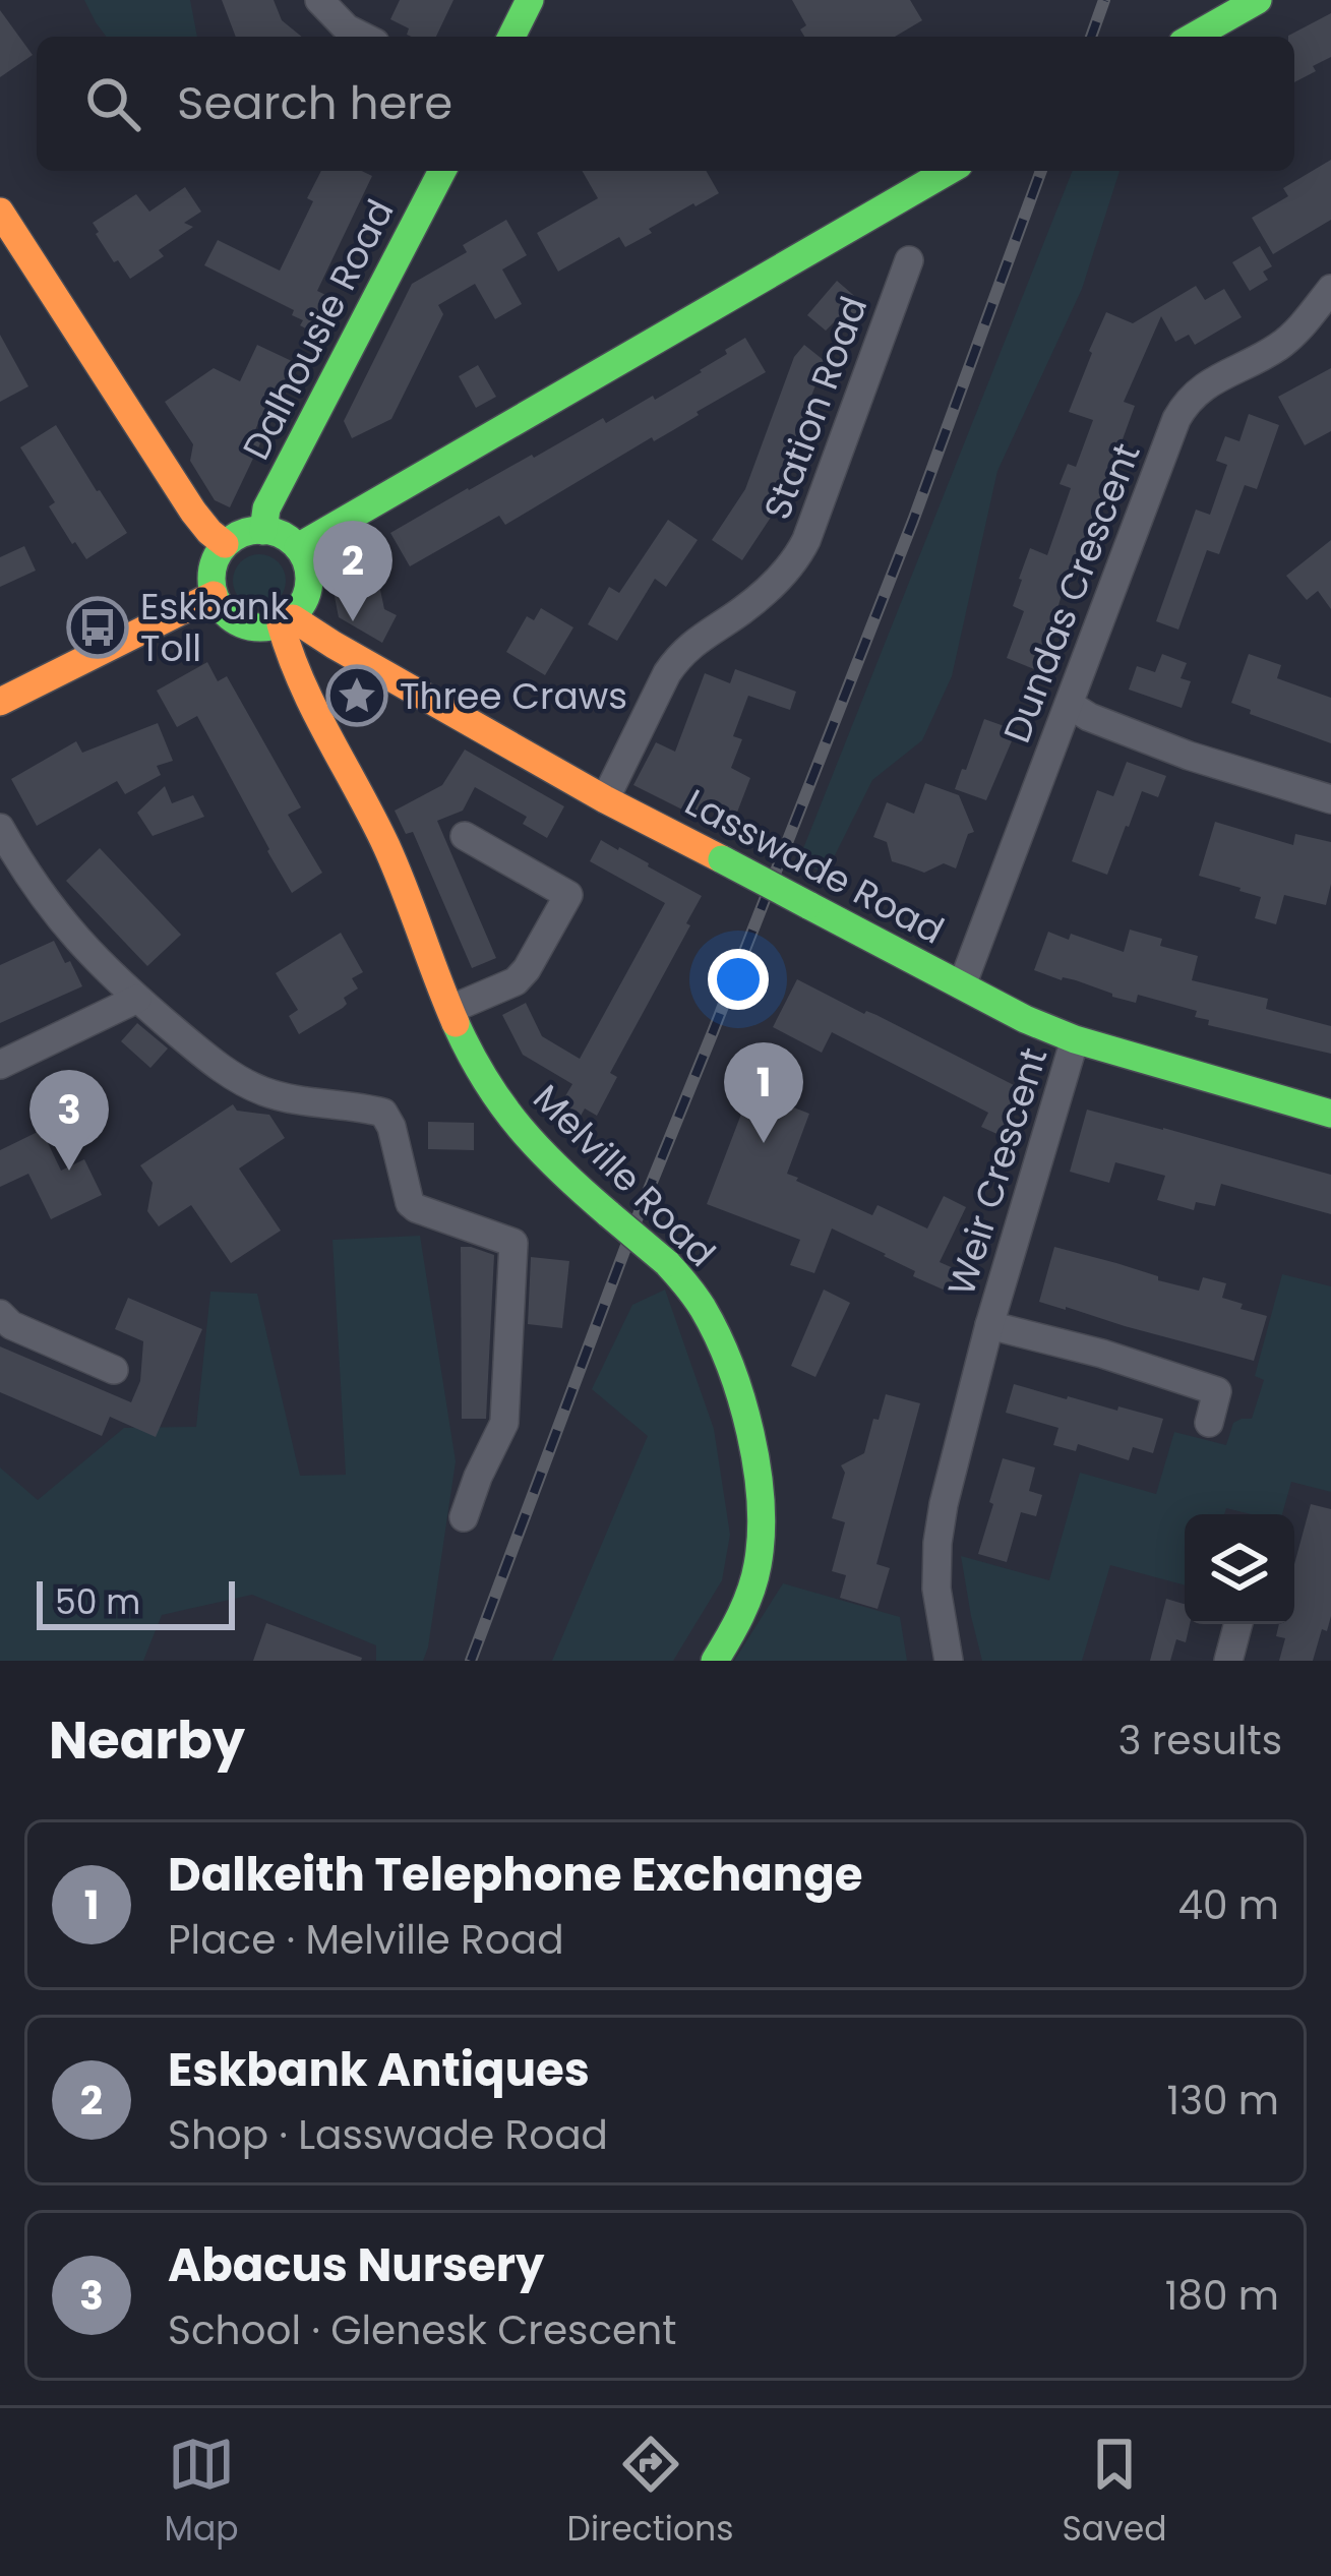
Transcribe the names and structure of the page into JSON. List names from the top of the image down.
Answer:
{
  "streets": {
    "main road": ["Dalhousie Road", "Lasswade Road", "Melville Road"],
    "street": ["Station Road", "Dundas Crescent", "Weir Crescent"]
  },
  "crossings": [
    ["Dalhousie Road", "Lasswade Road"],
    ["Dalhousie Road", "Melville Road"],
    ["Station Road", "Lasswade Road"],
    ["Dundas Crescent", "Lasswade Road"],
    ["Lasswade Road", "Weir Crescent"],
    ["Lasswade Road", "Melville Road"]
  ],
  "places": {
    "bus stop": ["Eskbank Toll"],
    "place": ["Three Craws"]
  },
  "scale_bar": "50 m",
  "page": {
    "search": "Search here",
    "pins": ["2", "1", "3"],
    "scale": "50 m",
    "heading": ["Nearby", "3 results"],
    "list": [
      {
        "mark": "1",
        "name": "Dalkeith Telephone Exchange",
        "note": "Place · Melville Road",
        "value": "40 m"
      },
      {
        "mark": "2",
        "name": "Eskbank Antiques",
        "note": "Shop · Lasswade Road",
        "value": "130 m"
      },
      {
        "mark": "3",
        "name": "Abacus Nursery",
        "note": "School · Glenesk Crescent",
        "value": "180 m"
      }
    ],
    "nav": ["Map", "Directions", "Saved"]
  }
}
